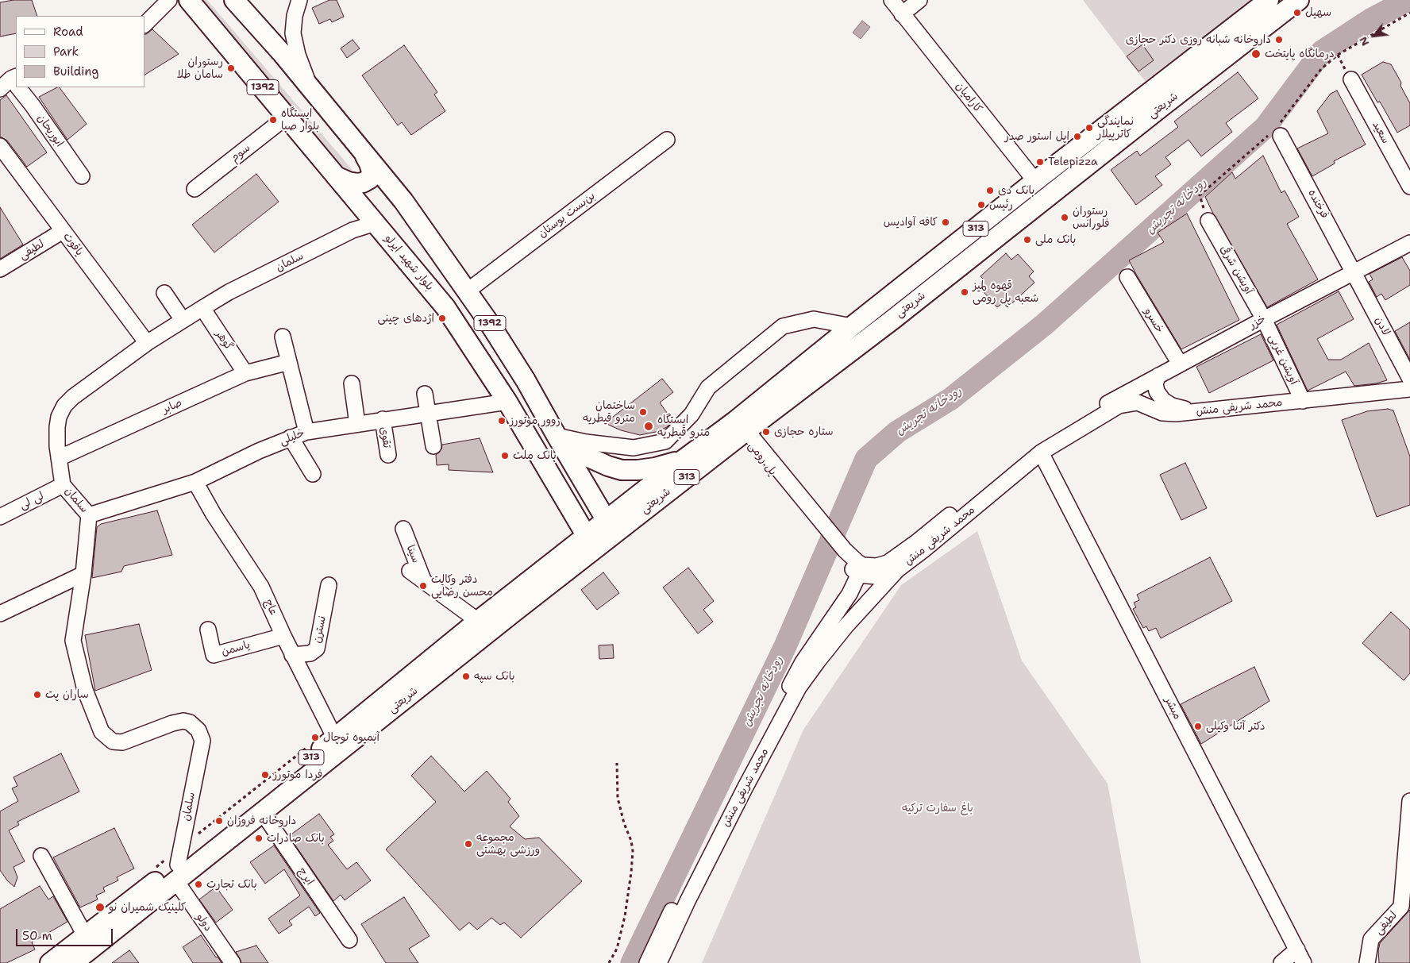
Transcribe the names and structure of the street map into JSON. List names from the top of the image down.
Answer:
{
  "streets": {
    "main road": [
      "1392",
      "شریعتی",
      "313",
      "بلوار شهید ایرلو"
    ],
    "street": [
      "کارامیان",
      "ابوریحان",
      "سعید",
      "سوم",
      "فرخنده",
      "بن‌بست بوستان",
      "یاقوت",
      "لطیفی",
      "سلمان",
      "آویشن شرقی",
      "خسرو",
      "خزر",
      "لادن",
      "گوهر",
      "آویشن غربی",
      "صابر",
      "محمد شریفی منش",
      "خلیلی",
      "تقوی",
      "پل رومی",
      "لی لی",
      "سینا",
      "عاج",
      "نسترن",
      "یاسمن",
      "مبشر",
      "ایرج",
      "دولو"
    ]
  },
  "crossings": [
    ["1392", "شریعتی"],
    ["1392", "بن‌بست بوستان"],
    ["کارامیان", "شریعتی"],
    ["شریعتی", "سلمان"],
    ["شریعتی", "بلوار شهید ایرلو"],
    ["شریعتی", "پل رومی"],
    ["شریعتی", "سینا"],
    ["شریعتی", "عاج"],
    ["شریعتی", "ایرج"],
    ["شریعتی", "دولو"],
    ["سوم", "بلوار شهید ایرلو"],
    ["فرخنده", "خزر"],
    ["فرخنده", "لادن"],
    ["یاقوت", "لطیفی"],
    ["یاقوت", "سلمان"],
    ["سلمان", "بلوار شهید ایرلو"],
    ["سلمان", "گوهر"],
    ["سلمان", "صابر"],
    ["سلمان", "خلیلی"],
    ["سلمان", "لی لی"],
    ["سلمان", "دولو"],
    ["بلوار شهید ایرلو", "خلیلی"],
    ["آویشن شرقی", "خزر"],
    ["آویشن شرقی", "آویشن غربی"],
    ["خسرو", "خزر"],
    ["خزر", "لادن"],
    ["خزر", "آویشن غربی"],
    ["خزر", "محمد شریفی منش"],
    ["گوهر", "صابر"],
    ["آویشن غربی", "محمد شریفی منش"],
    ["محمد شریفی منش", "پل رومی"],
    ["محمد شریفی منش", "مبشر"],
    ["خلیلی", "تقوی"],
    ["خلیلی", "عاج"],
    ["عاج", "نسترن"],
    ["عاج", "یاسمن"]
  ],
  "water": ["رودخانه تجریش"],
  "parks": ["باغ سفارت ترکیه"],
  "places": [
    "سهیل",
    "داروخانه شبانه روزی دکتر حجازی",
    "درمانگاه پایتخت",
    "رستوران سامان طلا",
    "ایستگاه بلوار صبا",
    "نمایندگی کاترپیلار",
    "اپل استور صدر",
    "Telepizza",
    "بانک دی",
    "رئیس",
    "رستوران فلورانس",
    "کافه آوادیس",
    "بانک ملی",
    "قهوه لمیز شعبه پل رومی",
    "اژدهای چینی",
    "ساختمان مترو قیطریه",
    "روور موتورز",
    "ایستگاه مترو قیطریه",
    "ستاره حجازی",
    "بانک ملت",
    "دفتر وکالت محسن رضایی",
    "بانک سپه",
    "ساران پت",
    "دکتر آتنا وکیلی",
    "آبمیوه توچال",
    "فردا موتورز",
    "داروخانه فروزان",
    "بانک صادرات",
    "مجموعه ورزشی بهشتی",
    "بانک تجارت",
    "کلینیک شمیران نو"
  ],
  "legend": ["Road", "Park", "Building"],
  "scale_bar": "50 m",
  "north": "bottom left"
}
